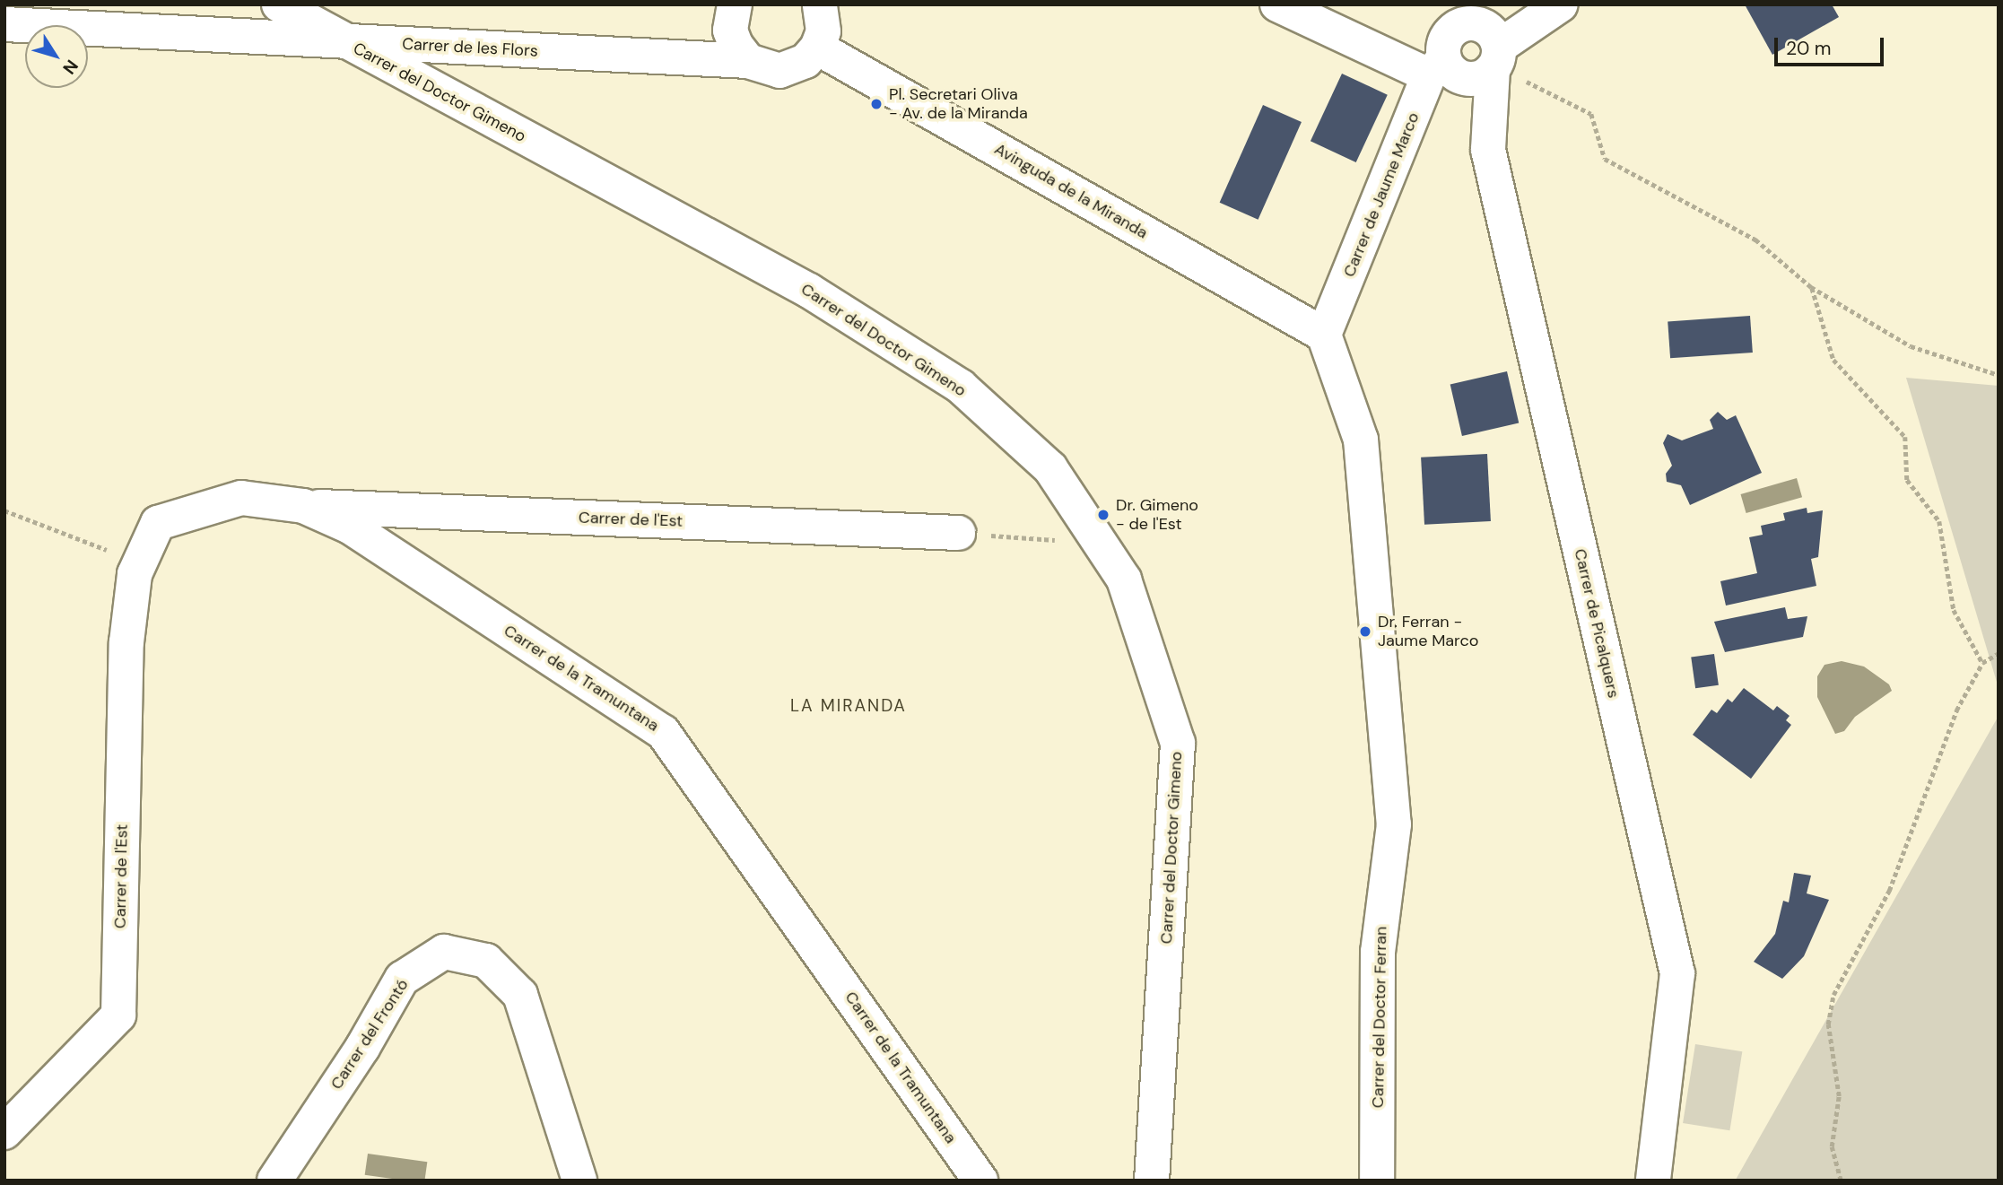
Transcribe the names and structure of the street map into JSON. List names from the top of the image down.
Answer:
{
  "streets": {
    "street": [
      "Carrer de les Flors",
      "Carrer del Doctor Gimeno",
      "Avinguda de la Miranda",
      "Carrer de Jaume Marco",
      "Carrer de l'Est",
      "Carrer de Picalquers",
      "Carrer de la Tramuntana",
      "Carrer del Doctor Ferran",
      "Carrer del Frontó"
    ]
  },
  "crossings": [
    ["Carrer de les Flors", "Carrer del Doctor Gimeno"],
    ["Carrer de les Flors", "Avinguda de la Miranda"],
    ["Avinguda de la Miranda", "Carrer de Jaume Marco"],
    ["Avinguda de la Miranda", "Carrer del Doctor Ferran"],
    ["Carrer de Jaume Marco", "Carrer de Picalquers"],
    ["Carrer de Jaume Marco", "Carrer del Doctor Ferran"],
    ["Carrer de l'Est", "Carrer de la Tramuntana"]
  ],
  "districts": ["LA MIRANDA"],
  "places": ["Pl. Secretari Oliva - Av. de la Miranda", "Dr. Gimeno - de l'Est", "Dr. Ferran - Jaume Marco"],
  "scale_bar": "20 m",
  "north": "bottom right"
}
